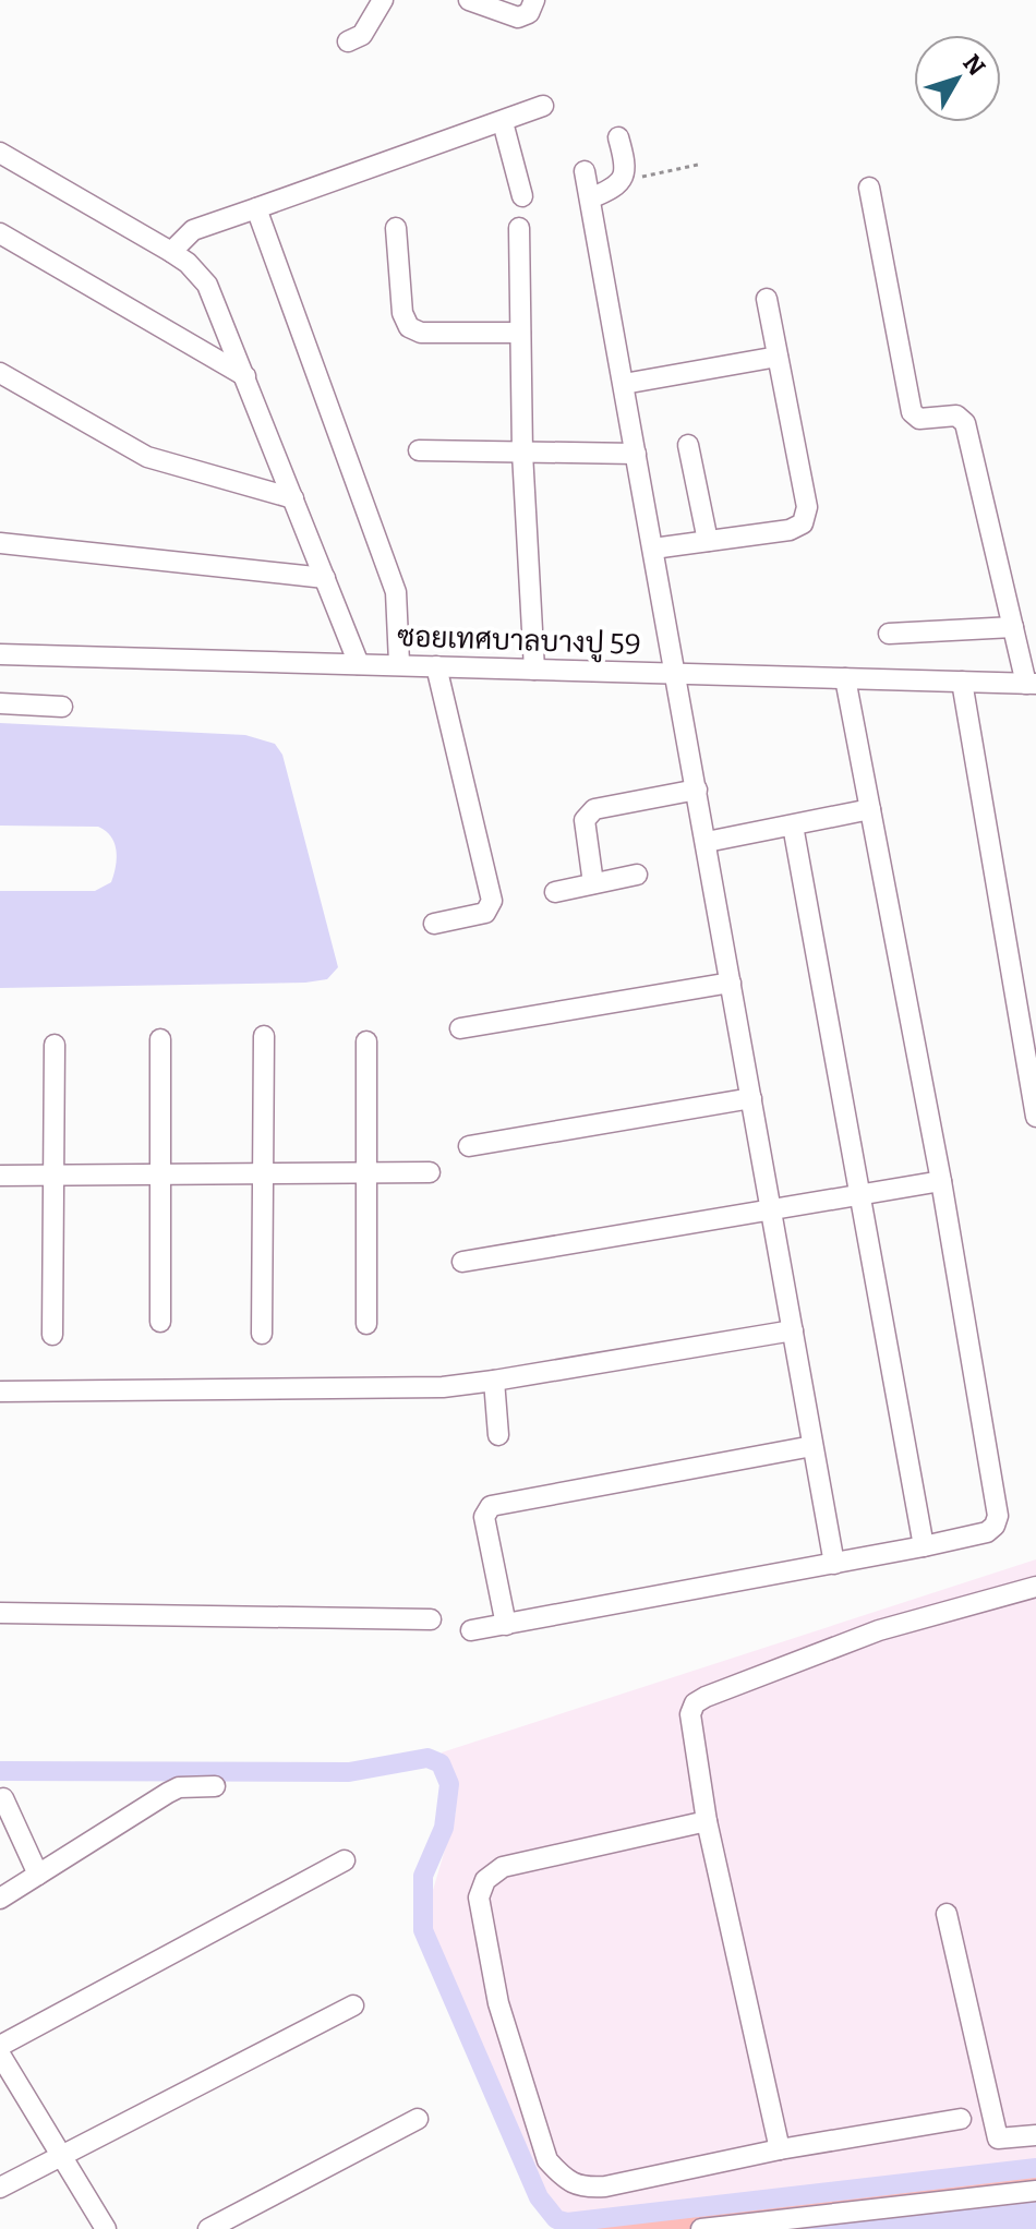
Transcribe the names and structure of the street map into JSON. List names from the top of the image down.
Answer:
{
  "streets": {
    "street": ["ซอยเทศบาลบางปู 59"]
  },
  "north": "top right"
}
